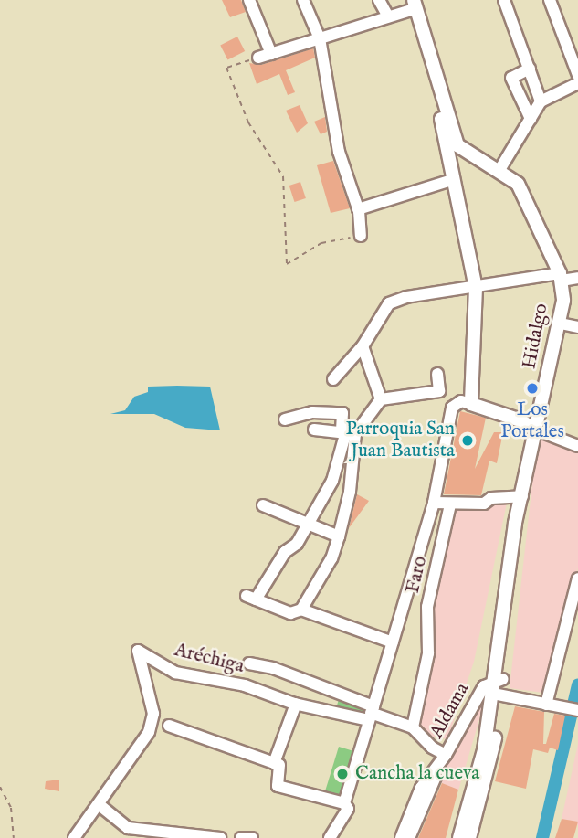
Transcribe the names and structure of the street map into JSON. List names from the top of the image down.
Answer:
{
  "streets": {
    "main road": ["Hidalgo"],
    "street": ["Faro", "Aréchiga", "Aldama"]
  },
  "crossings": [
    ["Hidalgo", "Aldama"],
    ["Faro", "Aréchiga"],
    ["Aréchiga", "Aldama"]
  ],
  "places": ["Los Portales", "Parroquia San Juan Bautista", "Cancha la cueva"]
}
